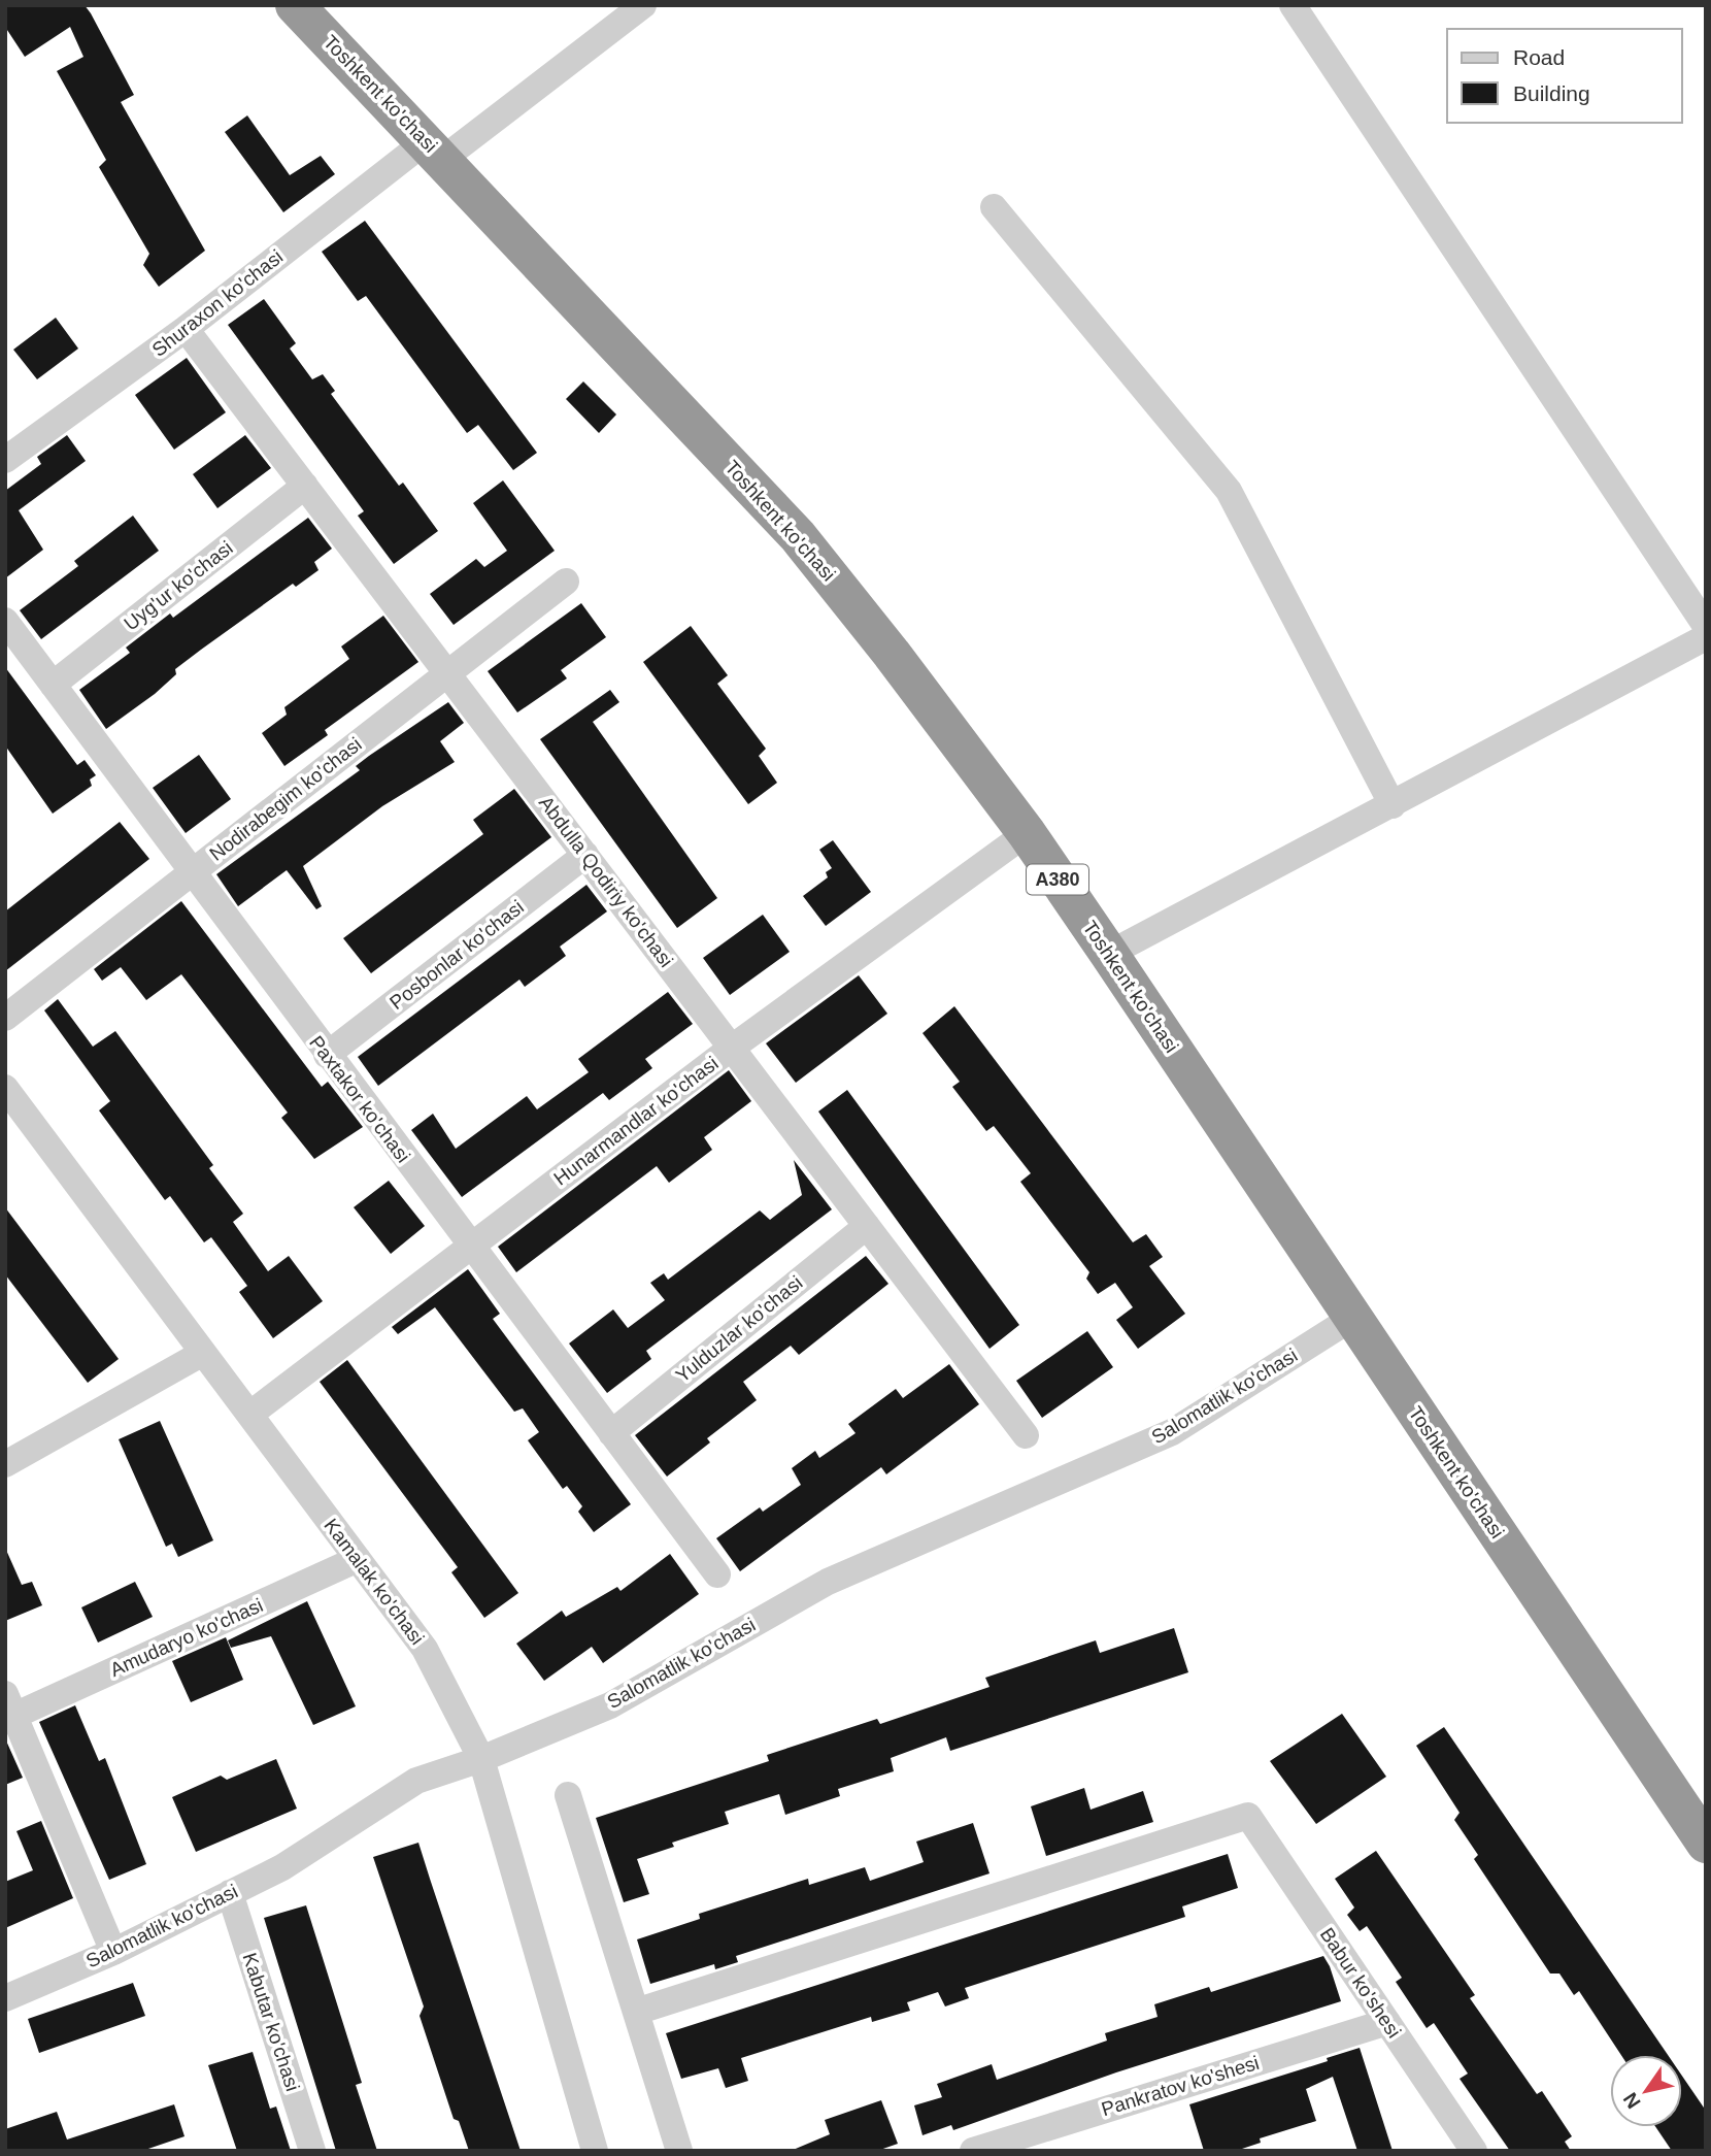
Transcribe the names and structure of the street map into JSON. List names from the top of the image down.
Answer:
{
  "streets": {
    "highway": ["Toshkent ko'chasi", "A380"],
    "street": [
      "Shuraxon ko'chasi",
      "Uyg'ur ko'chasi",
      "Nodirabegim ko'chasi",
      "Abdulla Qodiriy ko'chasi",
      "Posbonlar ko'chasi",
      "Paxtakor ko'chasi",
      "Hunarmandlar ko'chasi",
      "Yulduzlar ko'chasi",
      "Salomatlik ko'chasi",
      "Kamalak ko'chasi",
      "Amudaryo ko'chasi",
      "Babur ko'shesi",
      "Kabutar ko'chasi",
      "Pankratov ko'shesi"
    ]
  },
  "crossings": [
    ["Toshkent ko'chasi", "Shuraxon ko'chasi"],
    ["Toshkent ko'chasi", "Hunarmandlar ko'chasi"],
    ["Toshkent ko'chasi", "Salomatlik ko'chasi"],
    ["Shuraxon ko'chasi", "Abdulla Qodiriy ko'chasi"],
    ["Uyg'ur ko'chasi", "Abdulla Qodiriy ko'chasi"],
    ["Uyg'ur ko'chasi", "Paxtakor ko'chasi"],
    ["Nodirabegim ko'chasi", "Abdulla Qodiriy ko'chasi"],
    ["Nodirabegim ko'chasi", "Paxtakor ko'chasi"],
    ["Abdulla Qodiriy ko'chasi", "Posbonlar ko'chasi"],
    ["Abdulla Qodiriy ko'chasi", "Hunarmandlar ko'chasi"],
    ["Abdulla Qodiriy ko'chasi", "Yulduzlar ko'chasi"],
    ["Posbonlar ko'chasi", "Paxtakor ko'chasi"],
    ["Paxtakor ko'chasi", "Hunarmandlar ko'chasi"],
    ["Paxtakor ko'chasi", "Yulduzlar ko'chasi"],
    ["Hunarmandlar ko'chasi", "Kamalak ko'chasi"],
    ["Salomatlik ko'chasi", "Kamalak ko'chasi"],
    ["Salomatlik ko'chasi", "Amudaryo ko'chasi"],
    ["Salomatlik ko'chasi", "Kabutar ko'chasi"],
    ["Kamalak ko'chasi", "Amudaryo ko'chasi"],
    ["Babur ko'shesi", "Pankratov ko'shesi"]
  ],
  "legend": ["Road", "Building"],
  "north": "bottom left"
}
